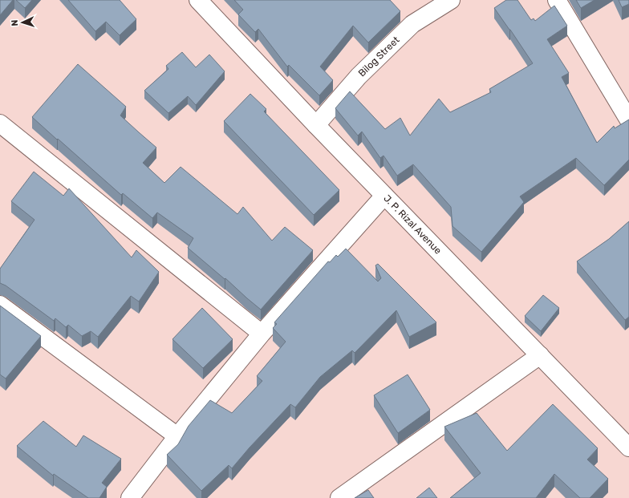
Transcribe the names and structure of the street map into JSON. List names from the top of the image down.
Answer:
{
  "streets": {
    "street": ["Bilog Street", "J. P. Rizal Avenue"]
  },
  "crossings": [
    ["Bilog Street", "J. P. Rizal Avenue"]
  ],
  "north": "left"
}
